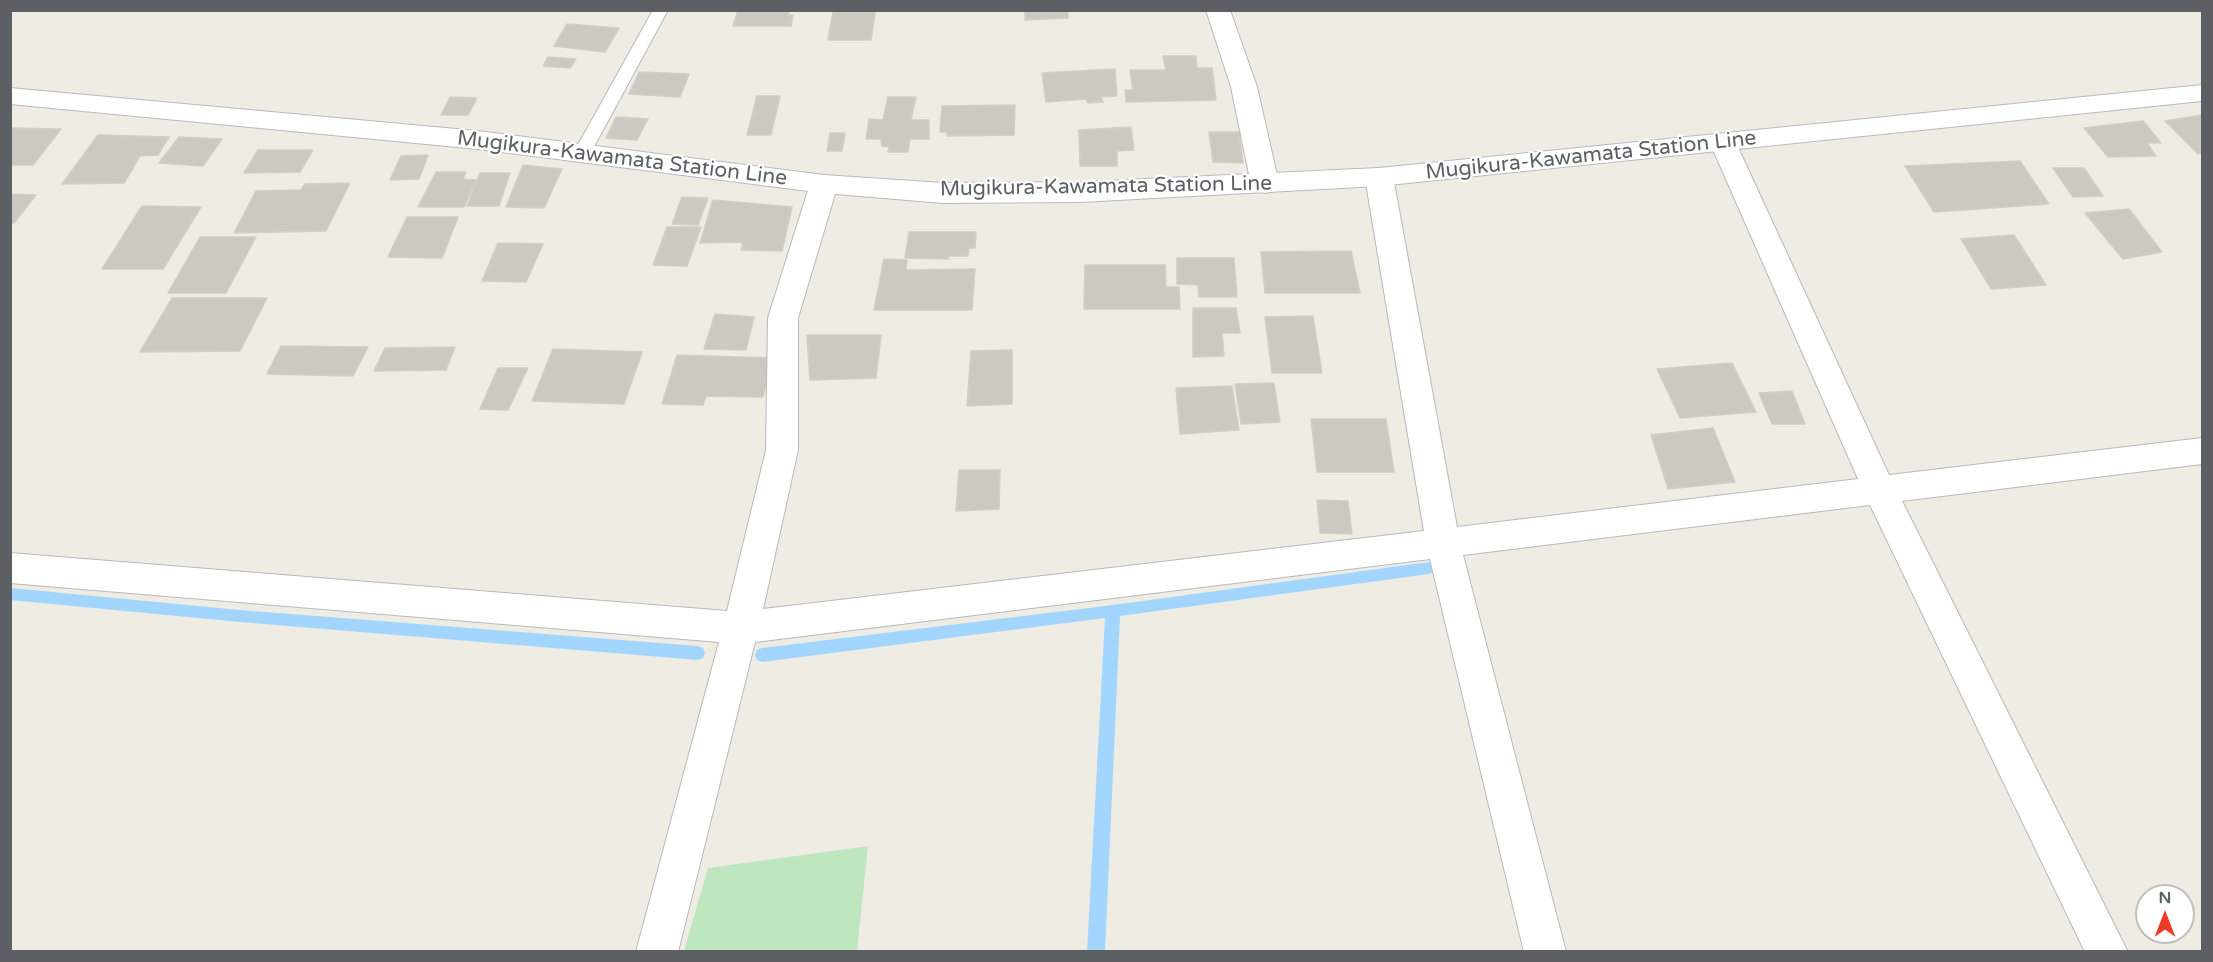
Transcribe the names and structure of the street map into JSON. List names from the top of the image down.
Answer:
{
  "streets": {
    "street": ["Mugikura-Kawamata Station Line"]
  },
  "north": "top"
}
